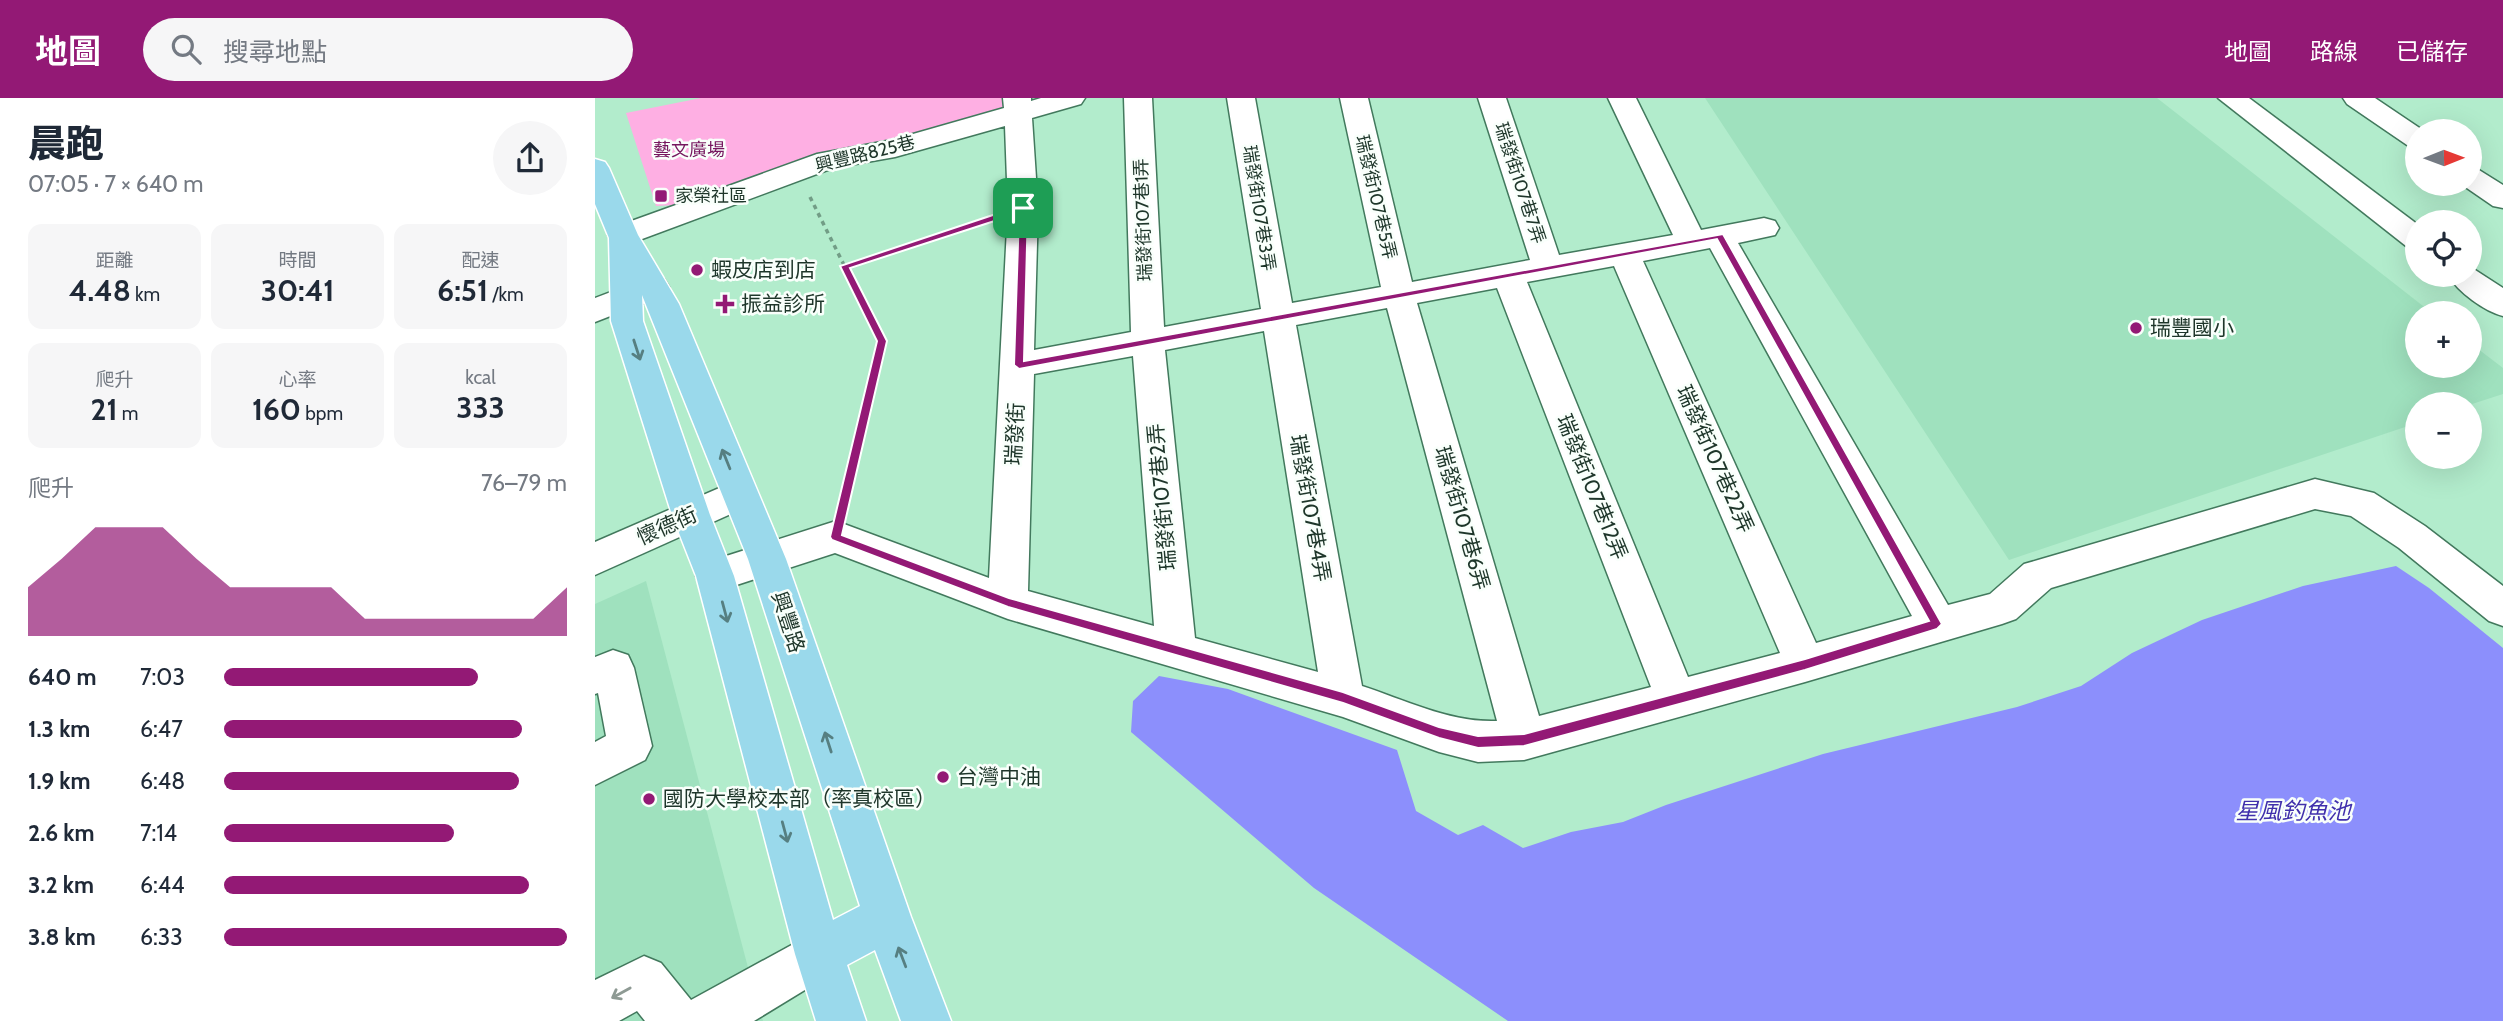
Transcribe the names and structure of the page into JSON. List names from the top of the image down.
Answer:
{
  "streets": {
    "main road": ["興豐路"],
    "street": [
      "興豐路825巷",
      "瑞發街107巷7弄",
      "瑞發街107巷5弄",
      "瑞發街107巷3弄",
      "瑞發街107巷1弄",
      "瑞發街",
      "瑞發街107巷22弄",
      "瑞發街107巷12弄",
      "瑞發街107巷2弄",
      "瑞發街107巷4弄",
      "瑞發街107巷6弄",
      "懷德街"
    ]
  },
  "crossings": [
    ["興豐路825巷", "瑞發街"],
    ["興豐路825巷", "興豐路"],
    ["瑞發街107巷5弄", "瑞發街107巷6弄"],
    ["瑞發街107巷3弄", "瑞發街107巷4弄"],
    ["瑞發街107巷1弄", "瑞發街107巷2弄"],
    ["懷德街", "興豐路"]
  ],
  "water": ["星風釣魚池"],
  "parks": ["藝文廣場"],
  "places": {
    "transit": ["家榮社區"],
    "other": [
      "蝦皮店到店",
      "瑞豐國小",
      "台灣中油",
      "國防大學校本部（率真校區）"
    ],
    "health": ["振益診所"]
  },
  "north": "right",
  "page": {
    "header": "地圖",
    "search": "搜尋地點",
    "nav": ["地圖", "路線", "已儲存"],
    "heading": ["晨跑", "07:05 · 7 × 640 m"],
    "map_buttons": ["+", "−"],
    "stats": [
      ["距離", "4.48 km"],
      ["時間", "30:41"],
      ["配速", "6:51 /km"],
      ["爬升", "21 m"],
      ["心率", "160 bpm"],
      ["kcal", "333"]
    ],
    "chart": ["爬升", "76–79 m"],
    "list": [
      {
        "name": "640 m",
        "note": "7:03"
      },
      {
        "name": "1.3 km",
        "note": "6:47"
      },
      {
        "name": "1.9 km",
        "note": "6:48"
      },
      {
        "name": "2.6 km",
        "note": "7:14"
      },
      {
        "name": "3.2 km",
        "note": "6:44"
      },
      {
        "name": "3.8 km",
        "note": "6:33"
      }
    ]
  }
}
